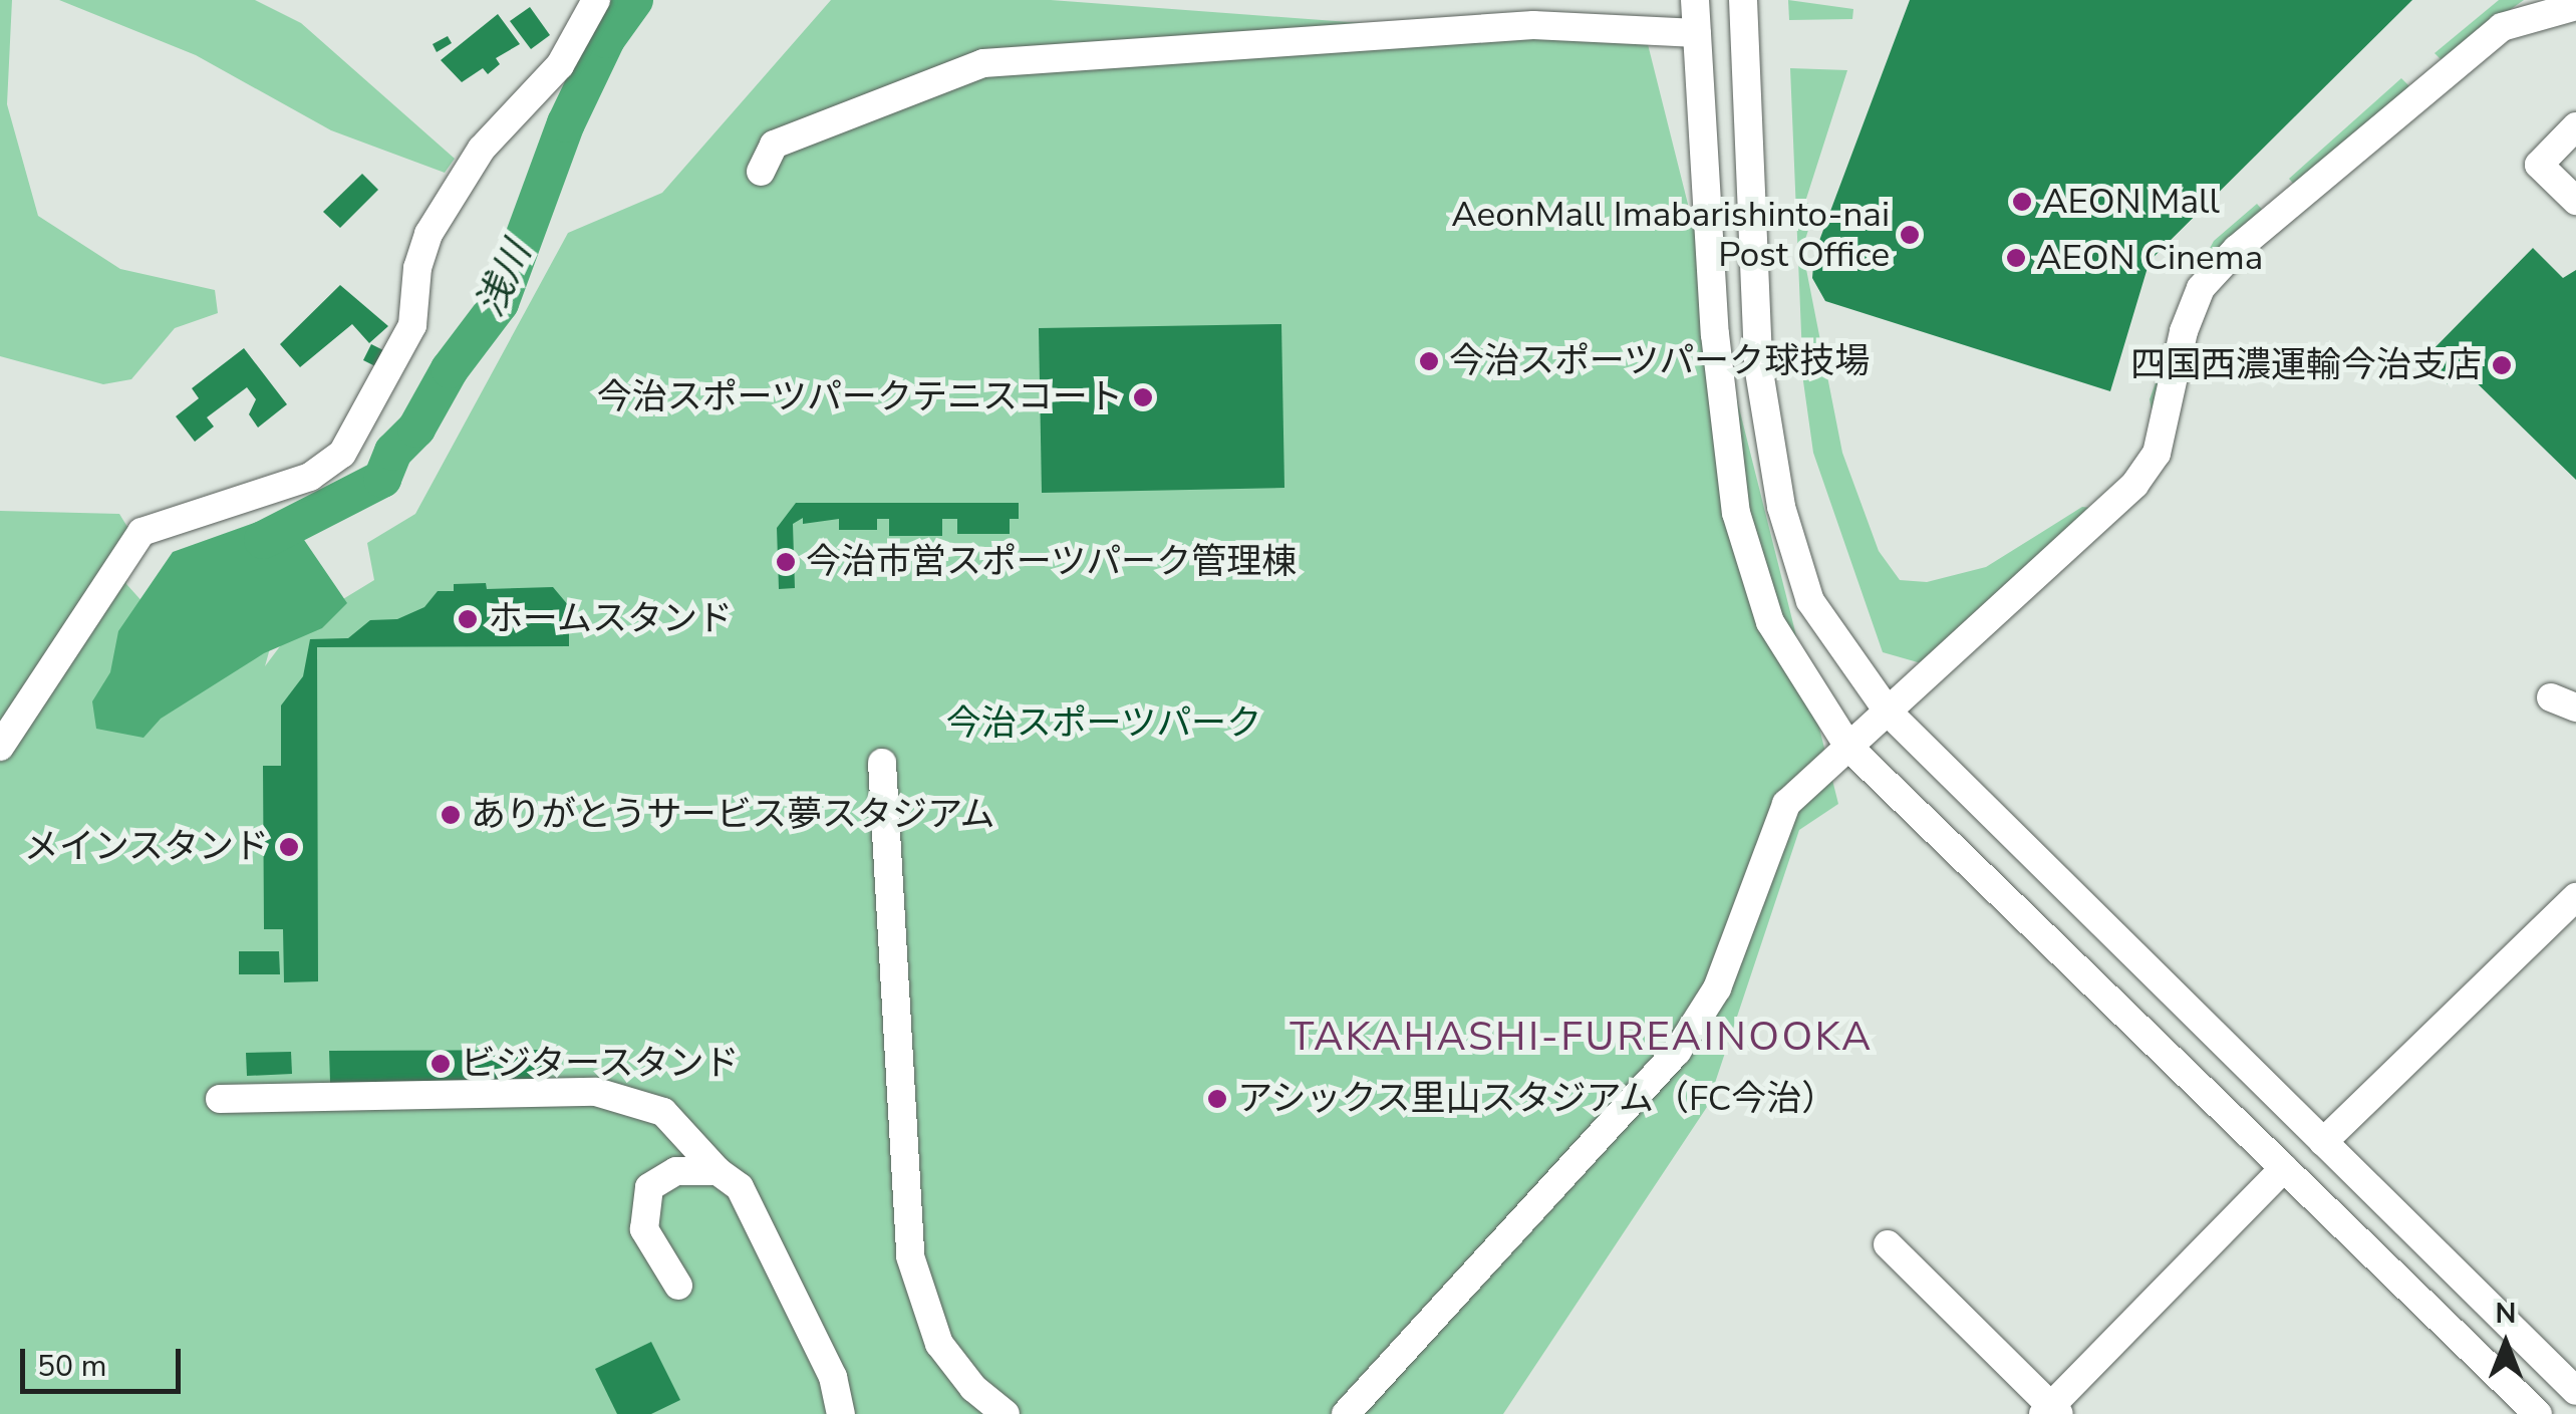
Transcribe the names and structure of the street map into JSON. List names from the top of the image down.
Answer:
{
  "districts": ["TAKAHASHI-FUREAINOOKA"],
  "water": ["浅川"],
  "parks": ["今治スポーツパーク"],
  "places": [
    "AEON Mall",
    "AeonMall Imabarishinto-nai Post Office",
    "AEON Cinema",
    "今治スポーツパーク球技場",
    "四国西濃運輸今治支店",
    "今治スポーツパークテニスコート",
    "今治市営スポーツパーク管理棟",
    "ホームスタンド",
    "ありがとうサービス夢スタジアム",
    "メインスタンド",
    "ビジタースタンド",
    "アシックス里山スタジアム（FC今治）"
  ],
  "scale_bar": "50 m",
  "north": "top"
}
